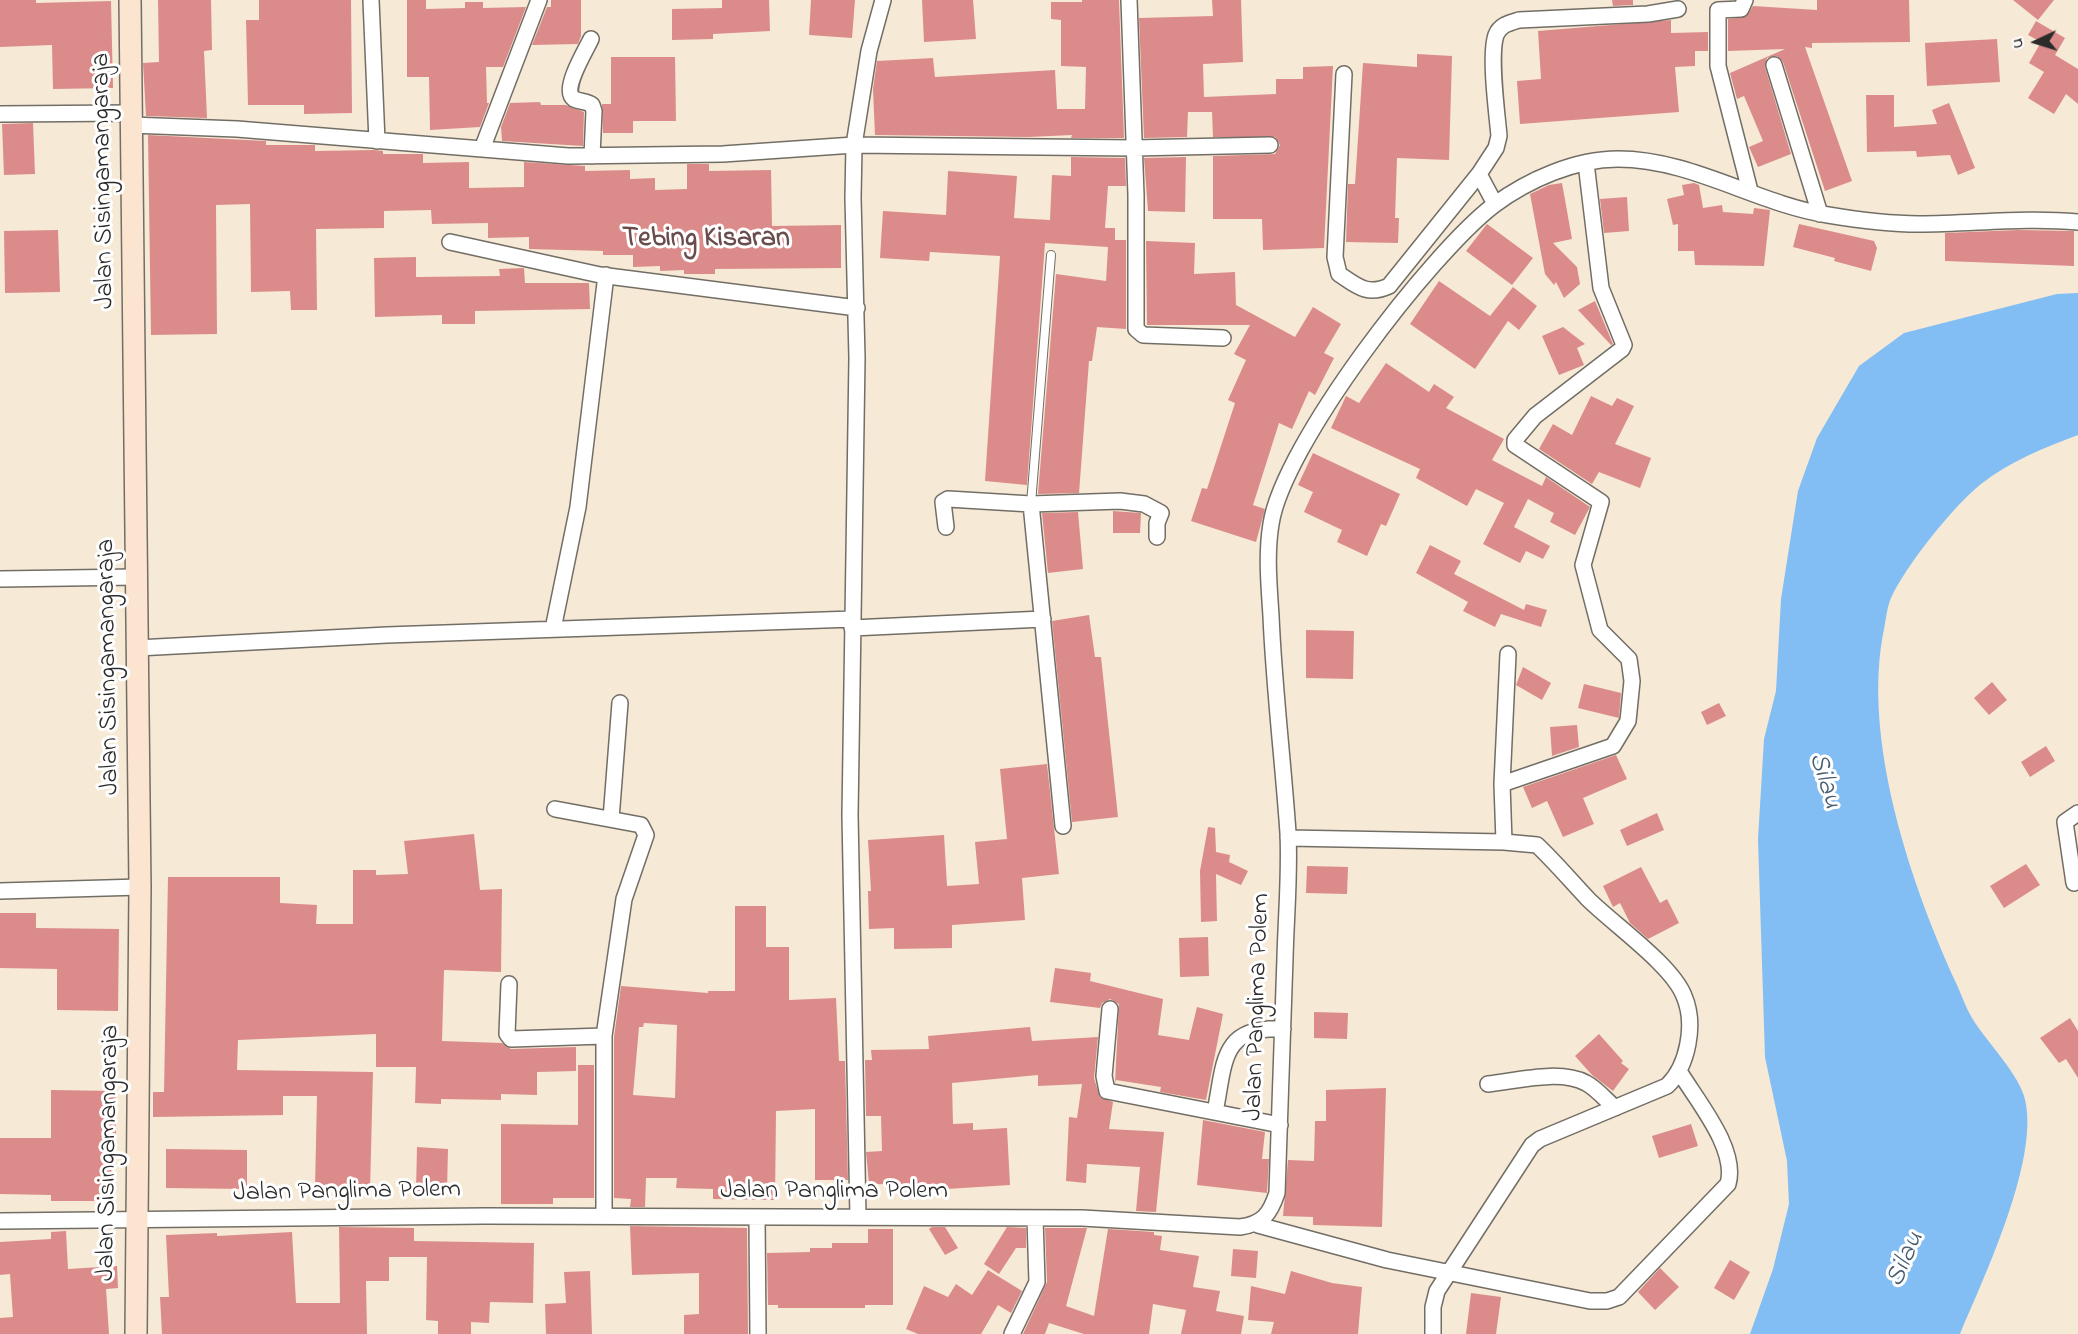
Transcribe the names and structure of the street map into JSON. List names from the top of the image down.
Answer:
{
  "streets": {
    "street": ["Jalan Sisingamangaraja", "Jalan Panglima Polem"]
  },
  "crossings": [
    ["Jalan Sisingamangaraja", "Jalan Panglima Polem"]
  ],
  "districts": ["Tebing Kisaran"],
  "water": ["Silau"],
  "north": "left"
}
